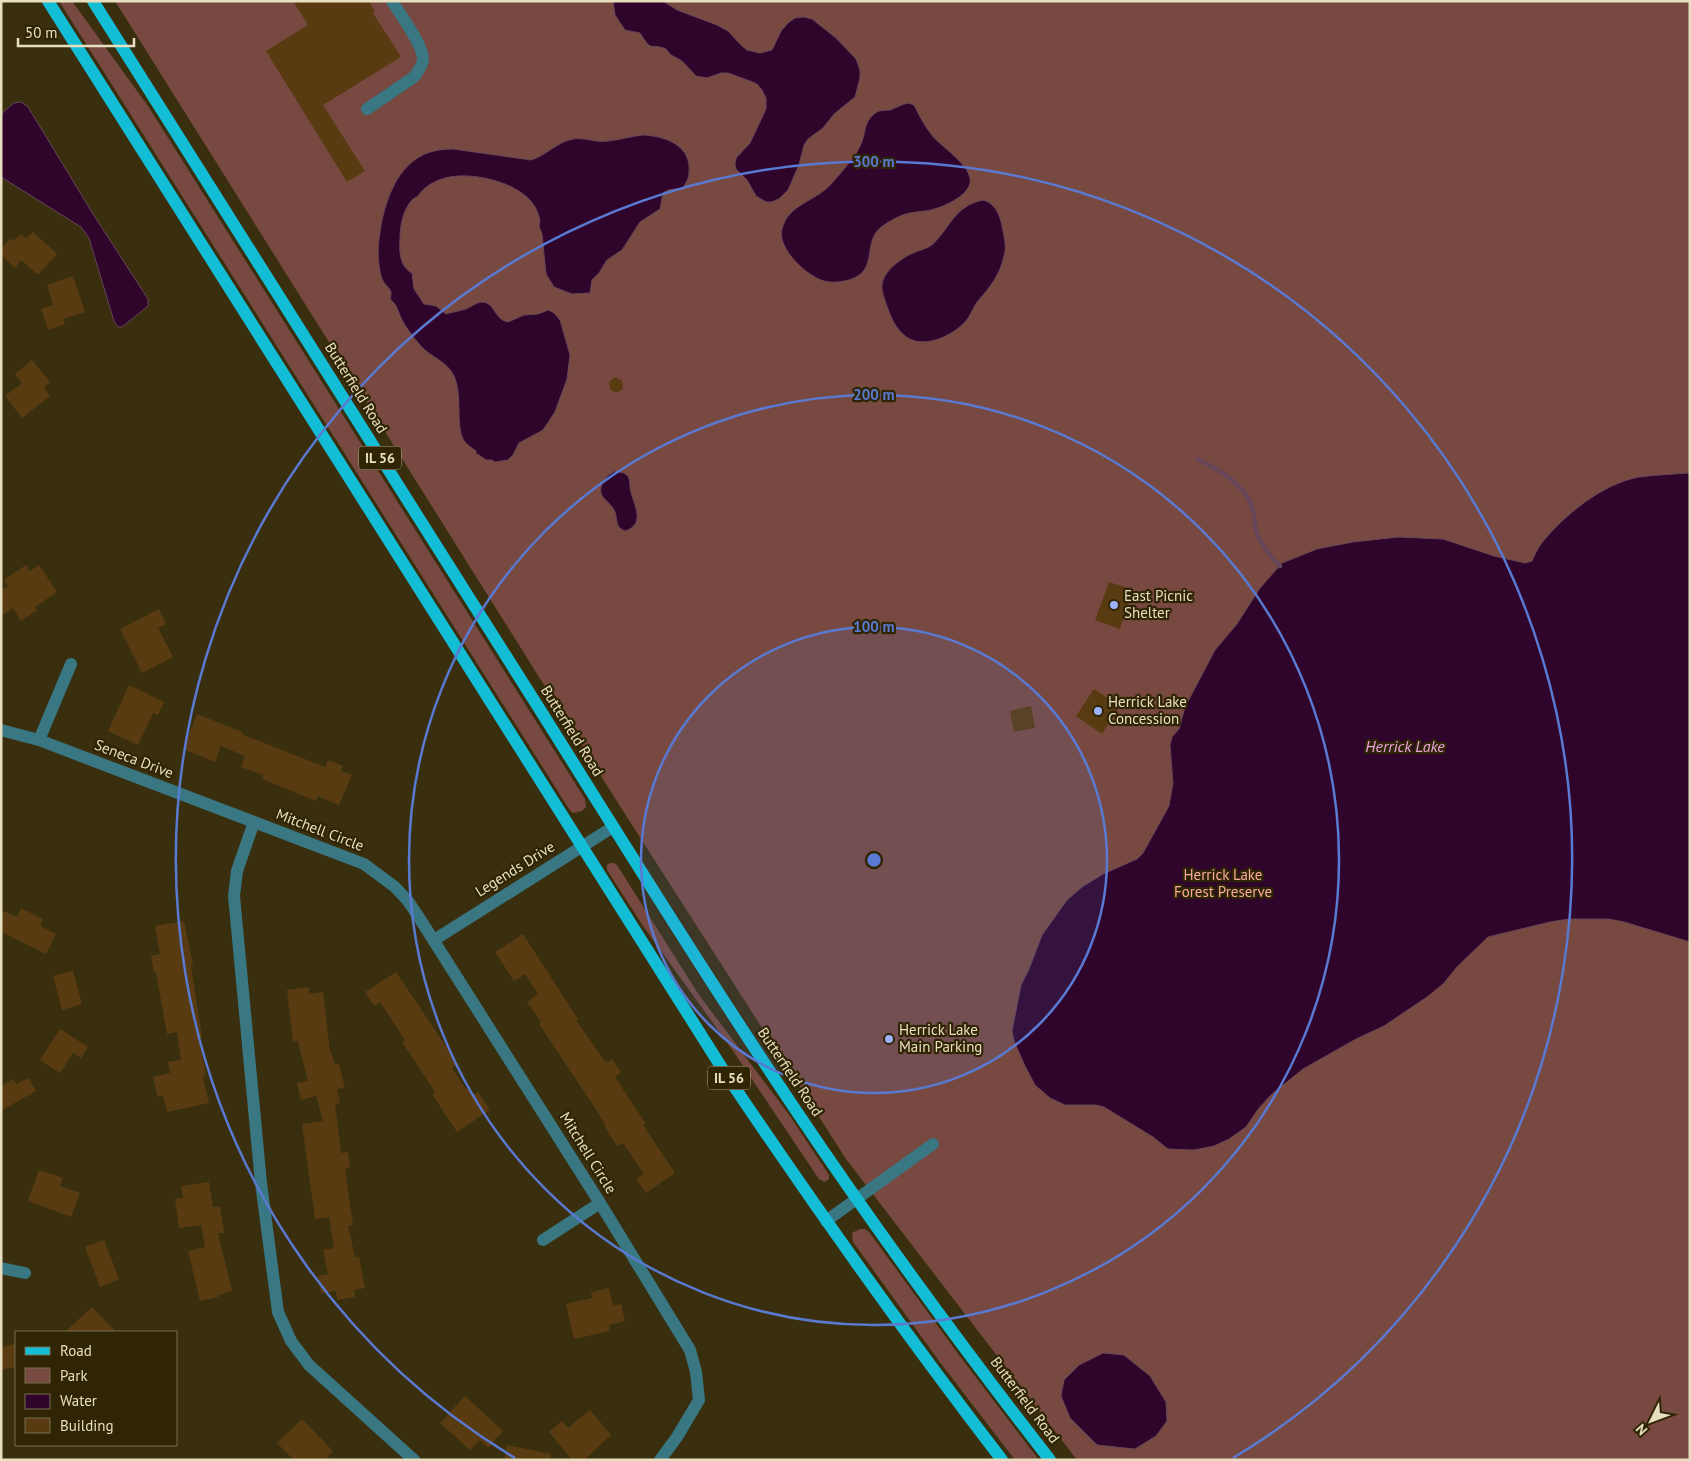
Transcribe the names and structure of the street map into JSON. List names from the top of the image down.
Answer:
{
  "streets": {
    "main road": ["Butterfield Road", "IL 56"],
    "street": ["Seneca Drive", "Mitchell Circle", "Legends Drive"]
  },
  "crossings": [
    ["Butterfield Road", "Legends Drive"],
    ["IL 56", "Legends Drive"],
    ["Seneca Drive", "Mitchell Circle"],
    ["Mitchell Circle", "Legends Drive"]
  ],
  "water": ["Herrick Lake"],
  "parks": ["Herrick Lake Forest Preserve"],
  "places": ["East Picnic Shelter", "Herrick Lake Concession", "Herrick Lake Main Parking"],
  "legend": [
    "Road",
    "Park",
    "Water",
    "Building"
  ],
  "scale_bar": "50 m",
  "north": "bottom left",
  "rings": ["300 m", "200 m", "100 m"]
}
